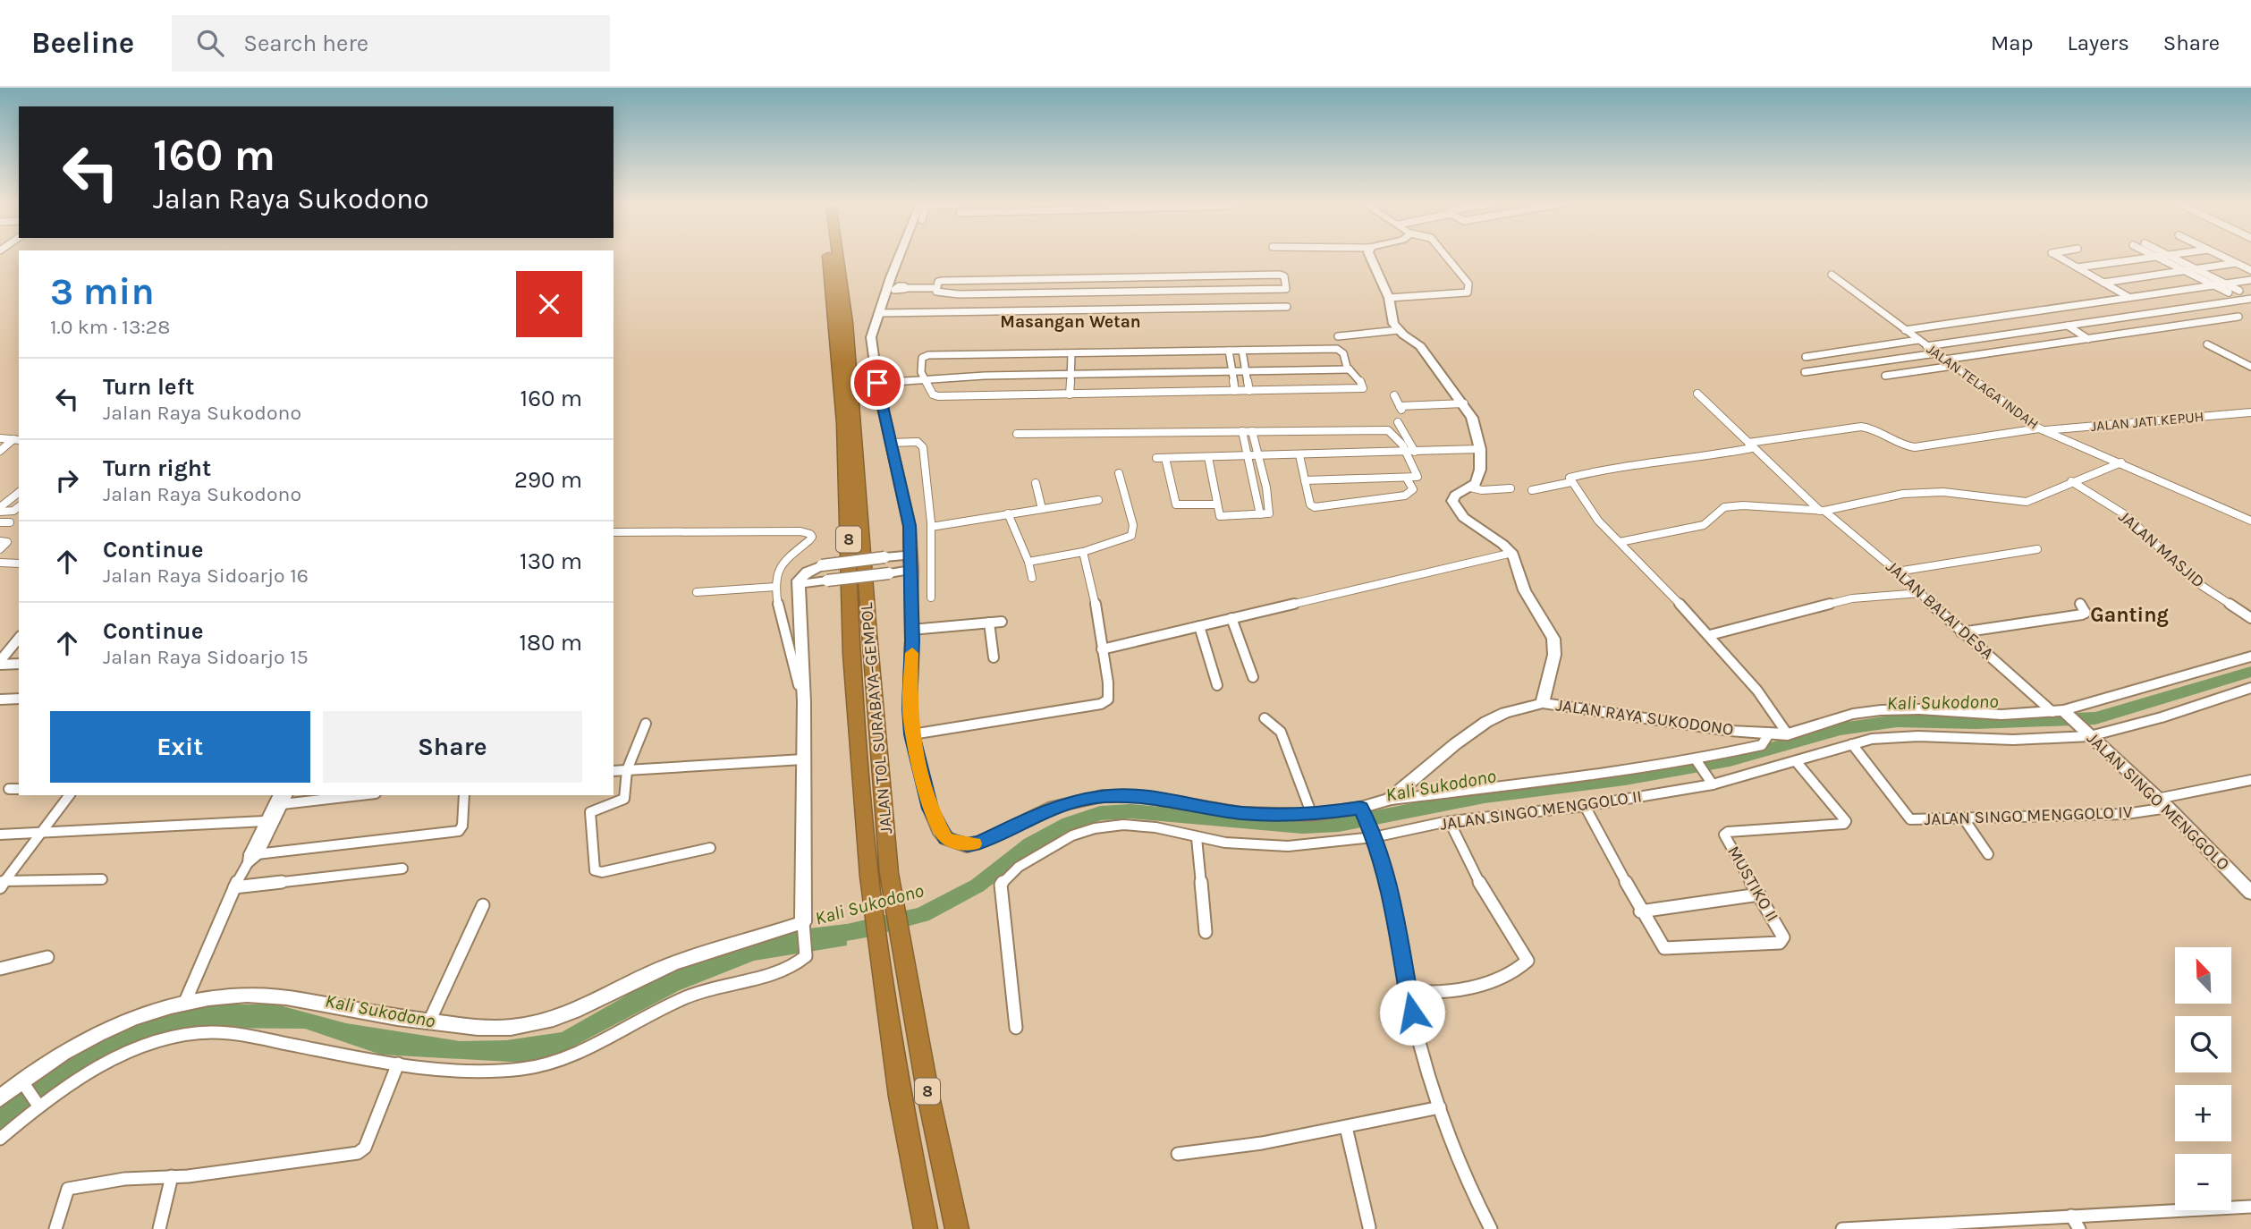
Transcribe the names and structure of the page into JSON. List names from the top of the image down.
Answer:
{
  "streets": {
    "highway": ["8", "JALAN TOL SURABAYA–GEMPOL"],
    "main road": ["JALAN RAYA SUKODONO", "JALAN SINGO MENGGOLO"],
    "street": [
      "JALAN TELAGA INDAH",
      "JALAN JATI KEPUH",
      "JALAN MASJID",
      "JALAN BALAI DESA",
      "JALAN SINGO MENGGOLO II",
      "JALAN SINGO MENGGOLO IV",
      "MUSTIKO II"
    ]
  },
  "crossings": [
    ["JALAN TELAGA INDAH", "JALAN JATI KEPUH"],
    ["JALAN JATI KEPUH", "JALAN BALAI DESA"],
    ["JALAN BALAI DESA", "JALAN RAYA SUKODONO"],
    ["JALAN BALAI DESA", "JALAN SINGO MENGGOLO"],
    ["JALAN RAYA SUKODONO", "JALAN SINGO MENGGOLO"],
    ["JALAN SINGO MENGGOLO", "JALAN SINGO MENGGOLO II"],
    ["JALAN SINGO MENGGOLO", "JALAN SINGO MENGGOLO IV"],
    ["JALAN SINGO MENGGOLO II", "JALAN SINGO MENGGOLO IV"],
    ["JALAN SINGO MENGGOLO II", "MUSTIKO II"]
  ],
  "districts": ["Masangan Wetan", "Ganting"],
  "water": ["Kali Sukodono"],
  "north": "top left",
  "page": {
    "header": "Beeline",
    "search": "Search here",
    "nav": ["Map", "Layers", "Share"],
    "turn": ["160 m", "Jalan Raya Sukodono"],
    "heading": ["3 min", "1.0 km · 13:28"],
    "list": [
      {
        "name": "Turn left",
        "note": "Jalan Raya Sukodono",
        "value": "160 m"
      },
      {
        "name": "Turn right",
        "note": "Jalan Raya Sukodono",
        "value": "290 m"
      },
      {
        "name": "Continue",
        "note": "Jalan Raya Sidoarjo 16",
        "value": "130 m"
      },
      {
        "name": "Continue",
        "note": "Jalan Raya Sidoarjo 15",
        "value": "180 m"
      }
    ],
    "buttons": ["Exit", "Share"],
    "map_buttons": ["+", "−"]
  }
}
